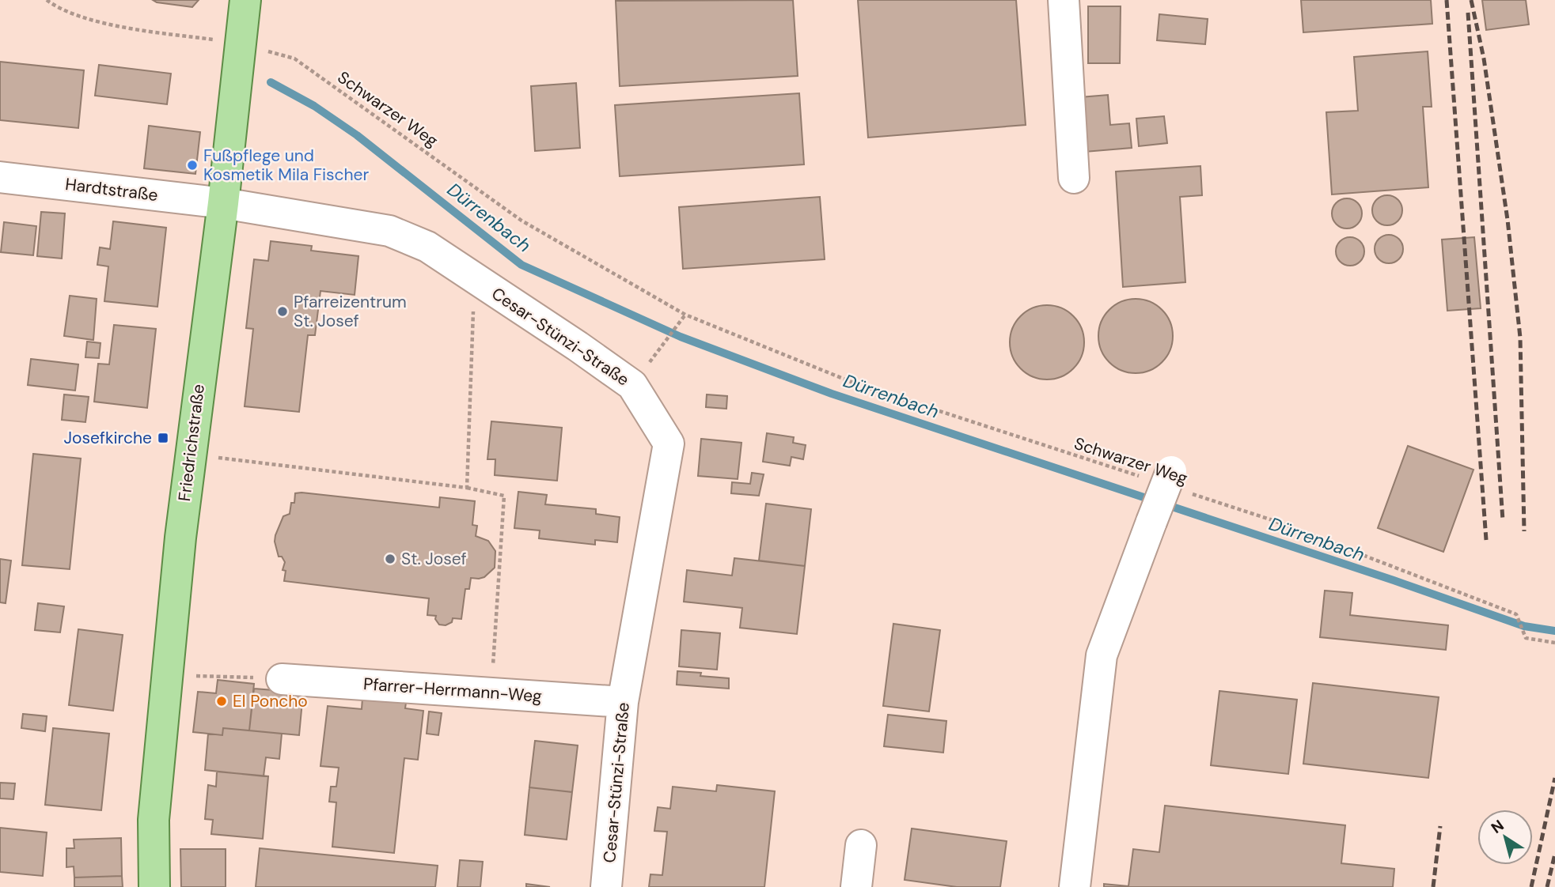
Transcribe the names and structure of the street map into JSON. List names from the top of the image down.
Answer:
{
  "streets": {
    "main road": ["Friedrichstraße"],
    "street": ["Hardtstraße", "Cesar-Stünzi-Straße", "Pfarrer-Herrmann-Weg"],
    "path": ["Schwarzer Weg"]
  },
  "crossings": [
    ["Schwarzer Weg", "Friedrichstraße"],
    ["Hardtstraße", "Cesar-Stünzi-Straße"],
    ["Hardtstraße", "Friedrichstraße"],
    ["Cesar-Stünzi-Straße", "Friedrichstraße"],
    ["Cesar-Stünzi-Straße", "Pfarrer-Herrmann-Weg"]
  ],
  "water": ["Dürrenbach"],
  "places": {
    "other": [
      "Fußpflege und Kosmetik Mila Fischer",
      "Pfarreizentrum St. Josef",
      "St. Josef",
      "El Poncho"
    ],
    "transit": ["Josefkirche"]
  },
  "north": "top left"
}
